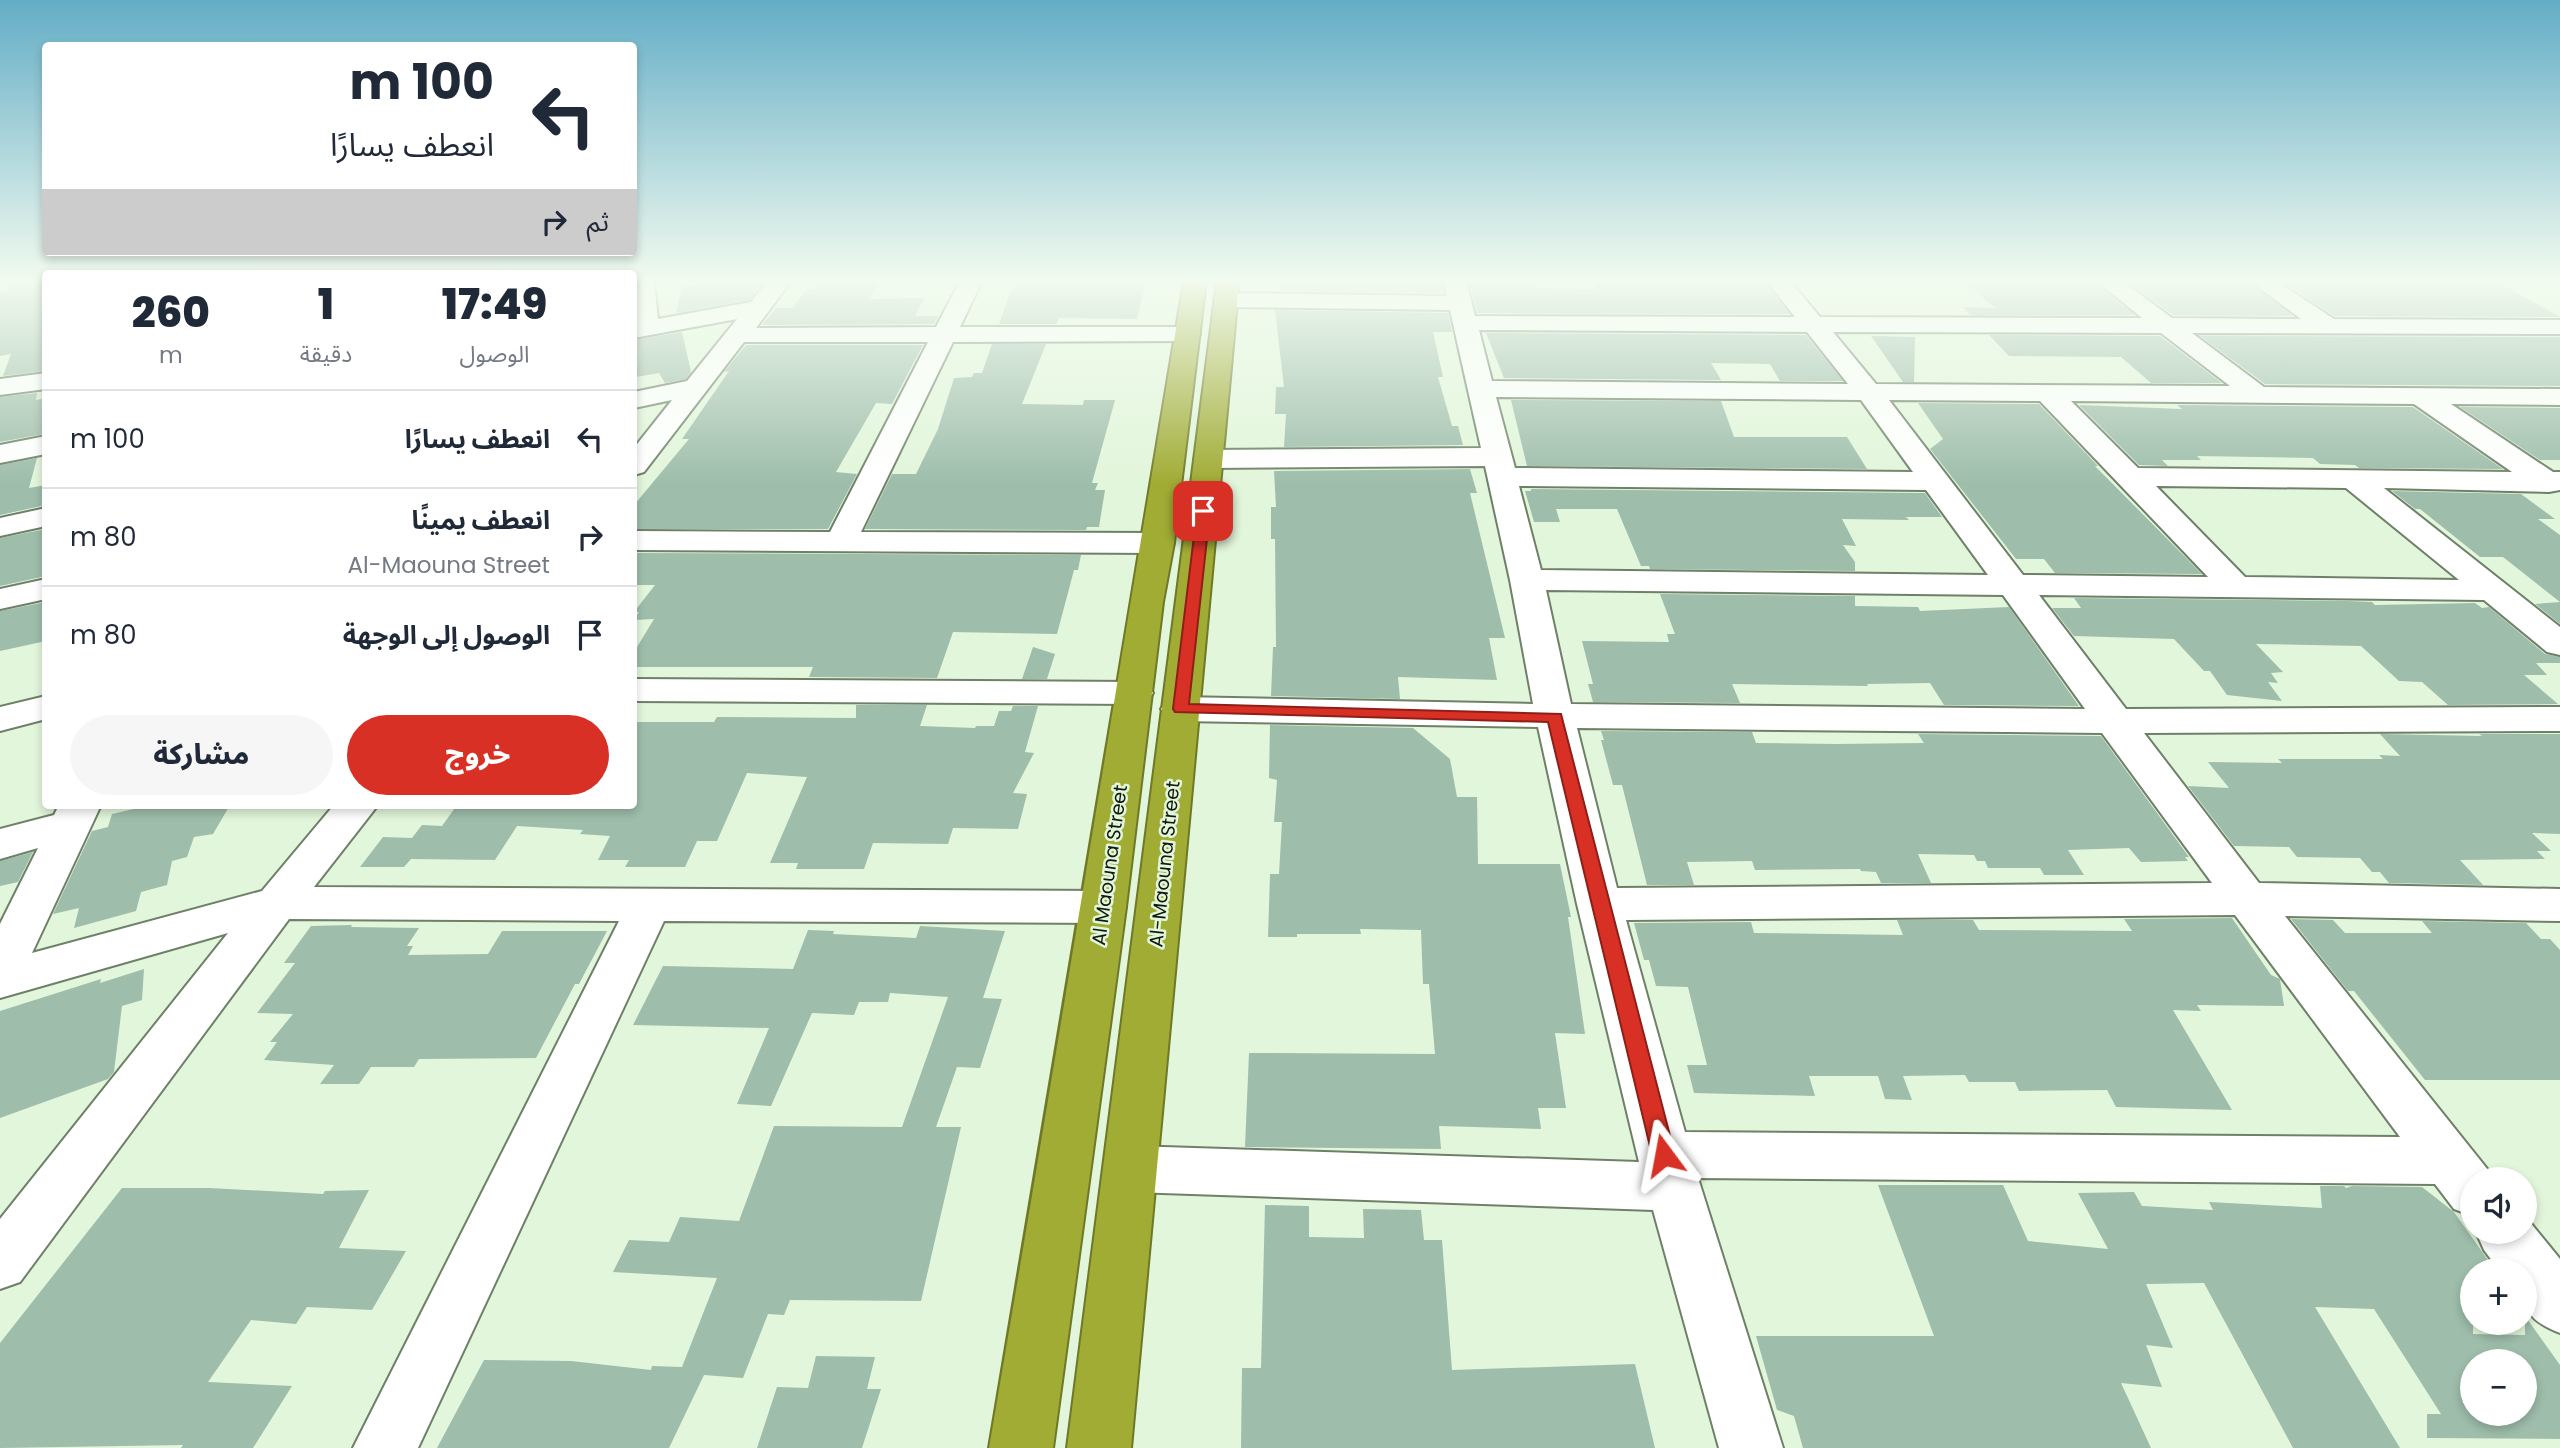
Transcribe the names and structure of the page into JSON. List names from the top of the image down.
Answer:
{
  "streets": {
    "highway": ["Al-Maouna Street", "Al Maouna Street"]
  },
  "page": {
    "turn": ["100 m", "انعطف يسارًا"],
    "then": "ثم",
    "eta": [
      "17:49",
      "الوصول",
      "1",
      "دقيقة",
      "260",
      "m"
    ],
    "list": [
      {
        "name": "انعطف يسارًا",
        "value": "100 m"
      },
      {
        "name": "انعطف يمينًا",
        "note": "Al-Maouna Street",
        "value": "80 m"
      },
      {
        "name": "الوصول إلى الوجهة",
        "value": "80 m"
      }
    ],
    "buttons": ["خروج", "مشاركة"],
    "map_buttons": ["+", "−"]
  }
}
